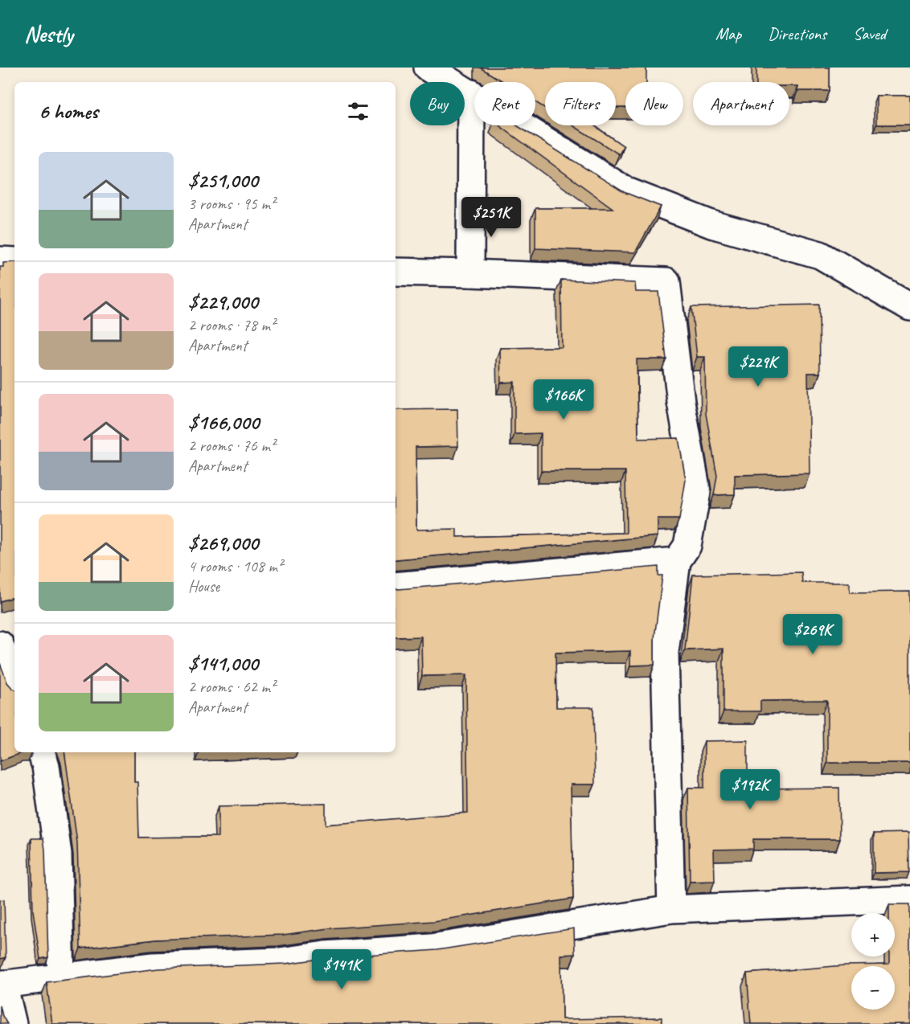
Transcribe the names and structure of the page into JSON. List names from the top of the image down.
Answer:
{
  "page": {
    "header": "Nestly",
    "nav": ["Map", "Directions", "Saved"],
    "chip": [
      "Buy",
      "Rent",
      "Filters",
      "New",
      "Apartment"
    ],
    "heading": "6 homes",
    "list": [
      {
        "name": "$251,000",
        "note": "3 rooms · 95 m² · Apartment"
      },
      {
        "name": "$229,000",
        "note": "2 rooms · 78 m² · Apartment"
      },
      {
        "name": "$166,000",
        "note": "2 rooms · 76 m² · Apartment"
      },
      {
        "name": "$269,000",
        "note": "4 rooms · 108 m² · House"
      },
      {
        "name": "$141,000",
        "note": "2 rooms · 62 m² · Apartment"
      }
    ],
    "price": [
      "$251K",
      "$229K",
      "$166K",
      "$269K",
      "$192K",
      "$141K"
    ],
    "map_buttons": ["+", "−"]
  }
}
